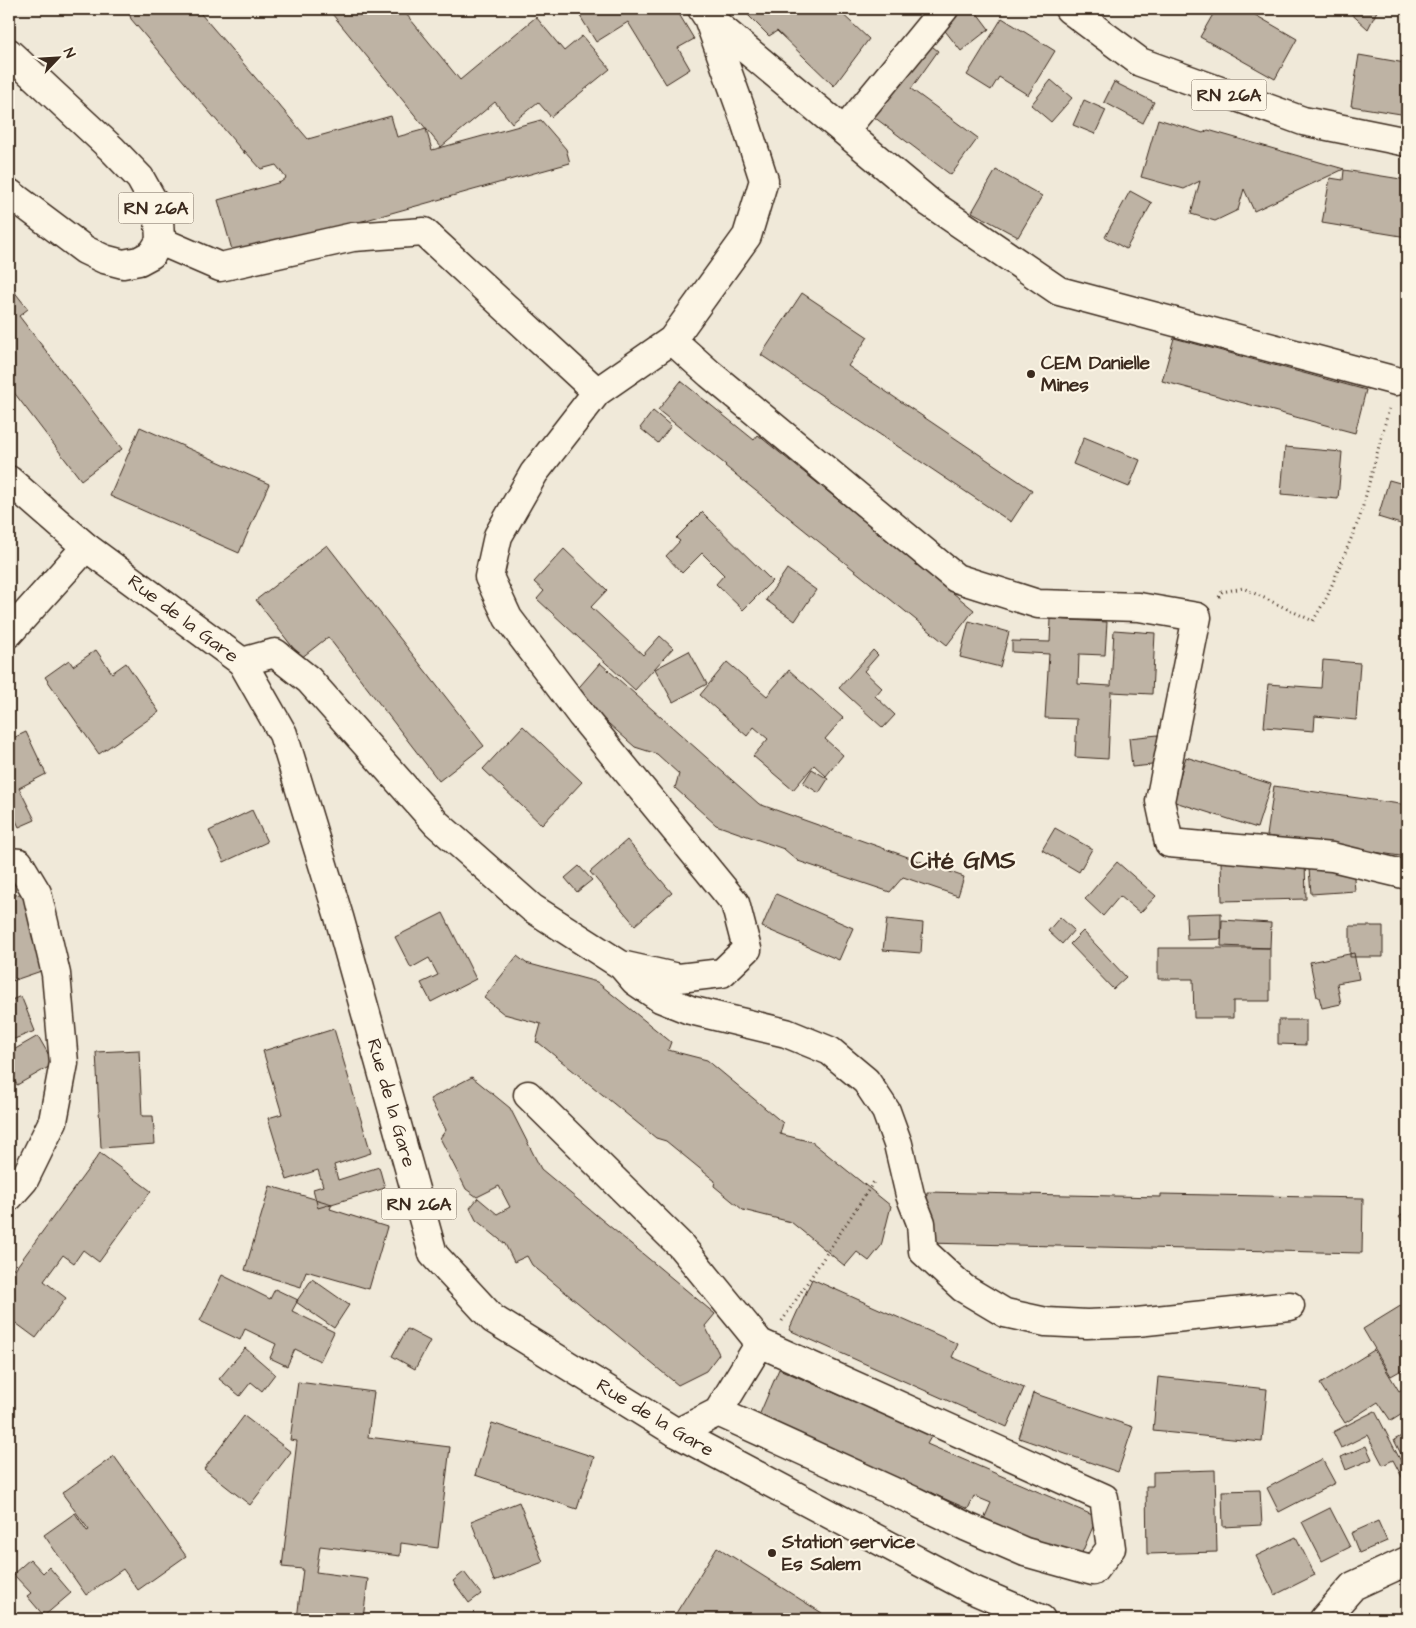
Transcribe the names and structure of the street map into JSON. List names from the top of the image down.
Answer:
{
  "streets": {
    "street": ["RN 26A", "Rue de la Gare"]
  },
  "crossings": [
    ["RN 26A", "Rue de la Gare"]
  ],
  "districts": ["Cité GMS"],
  "places": ["CEM Danielle Mines", "Station service Es Salem"],
  "north": "top right"
}
